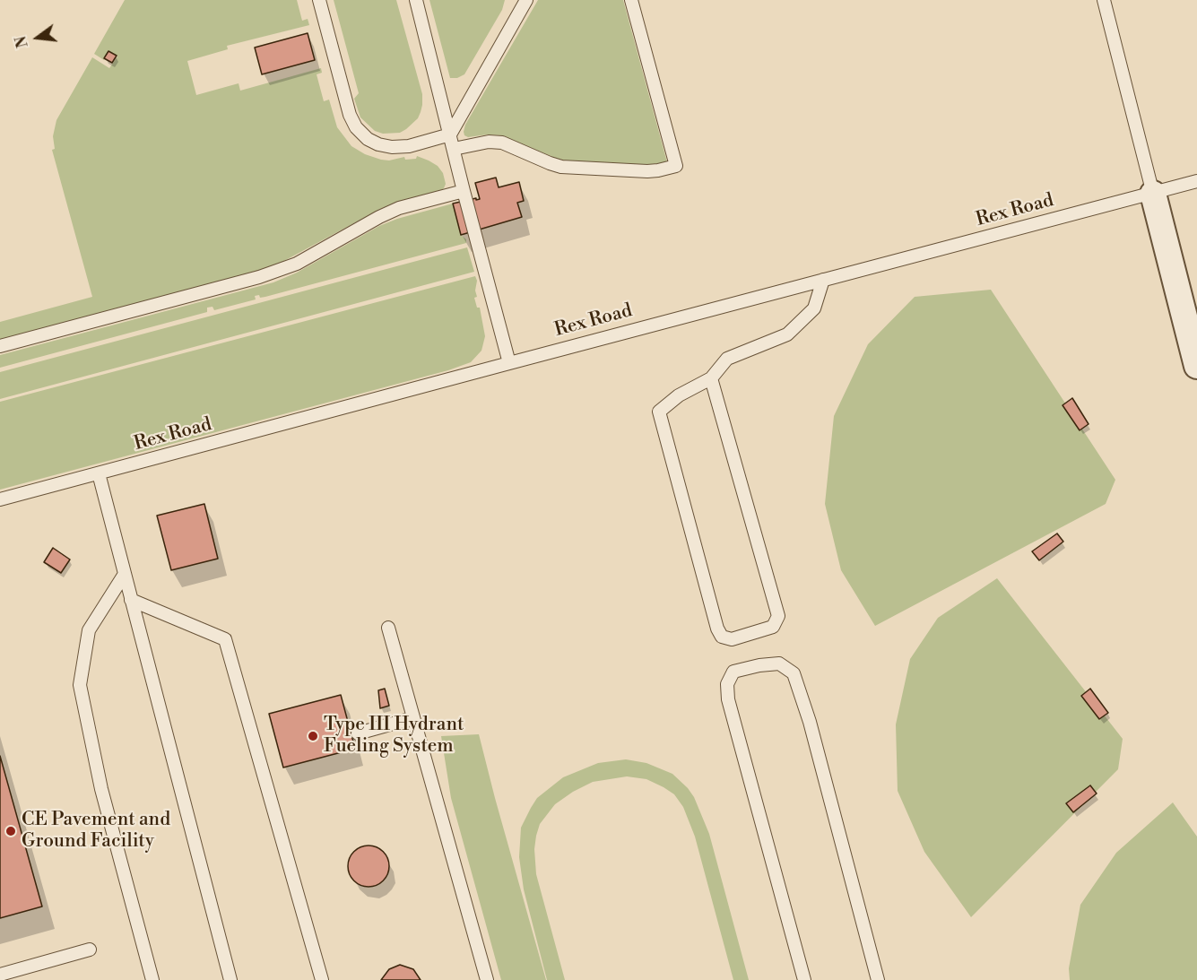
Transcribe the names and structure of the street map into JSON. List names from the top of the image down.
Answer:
{
  "streets": {
    "lane": ["Rex Road"]
  },
  "places": ["Type III Hydrant Fueling System", "CE Pavement and Ground Facility"],
  "north": "left"
}
